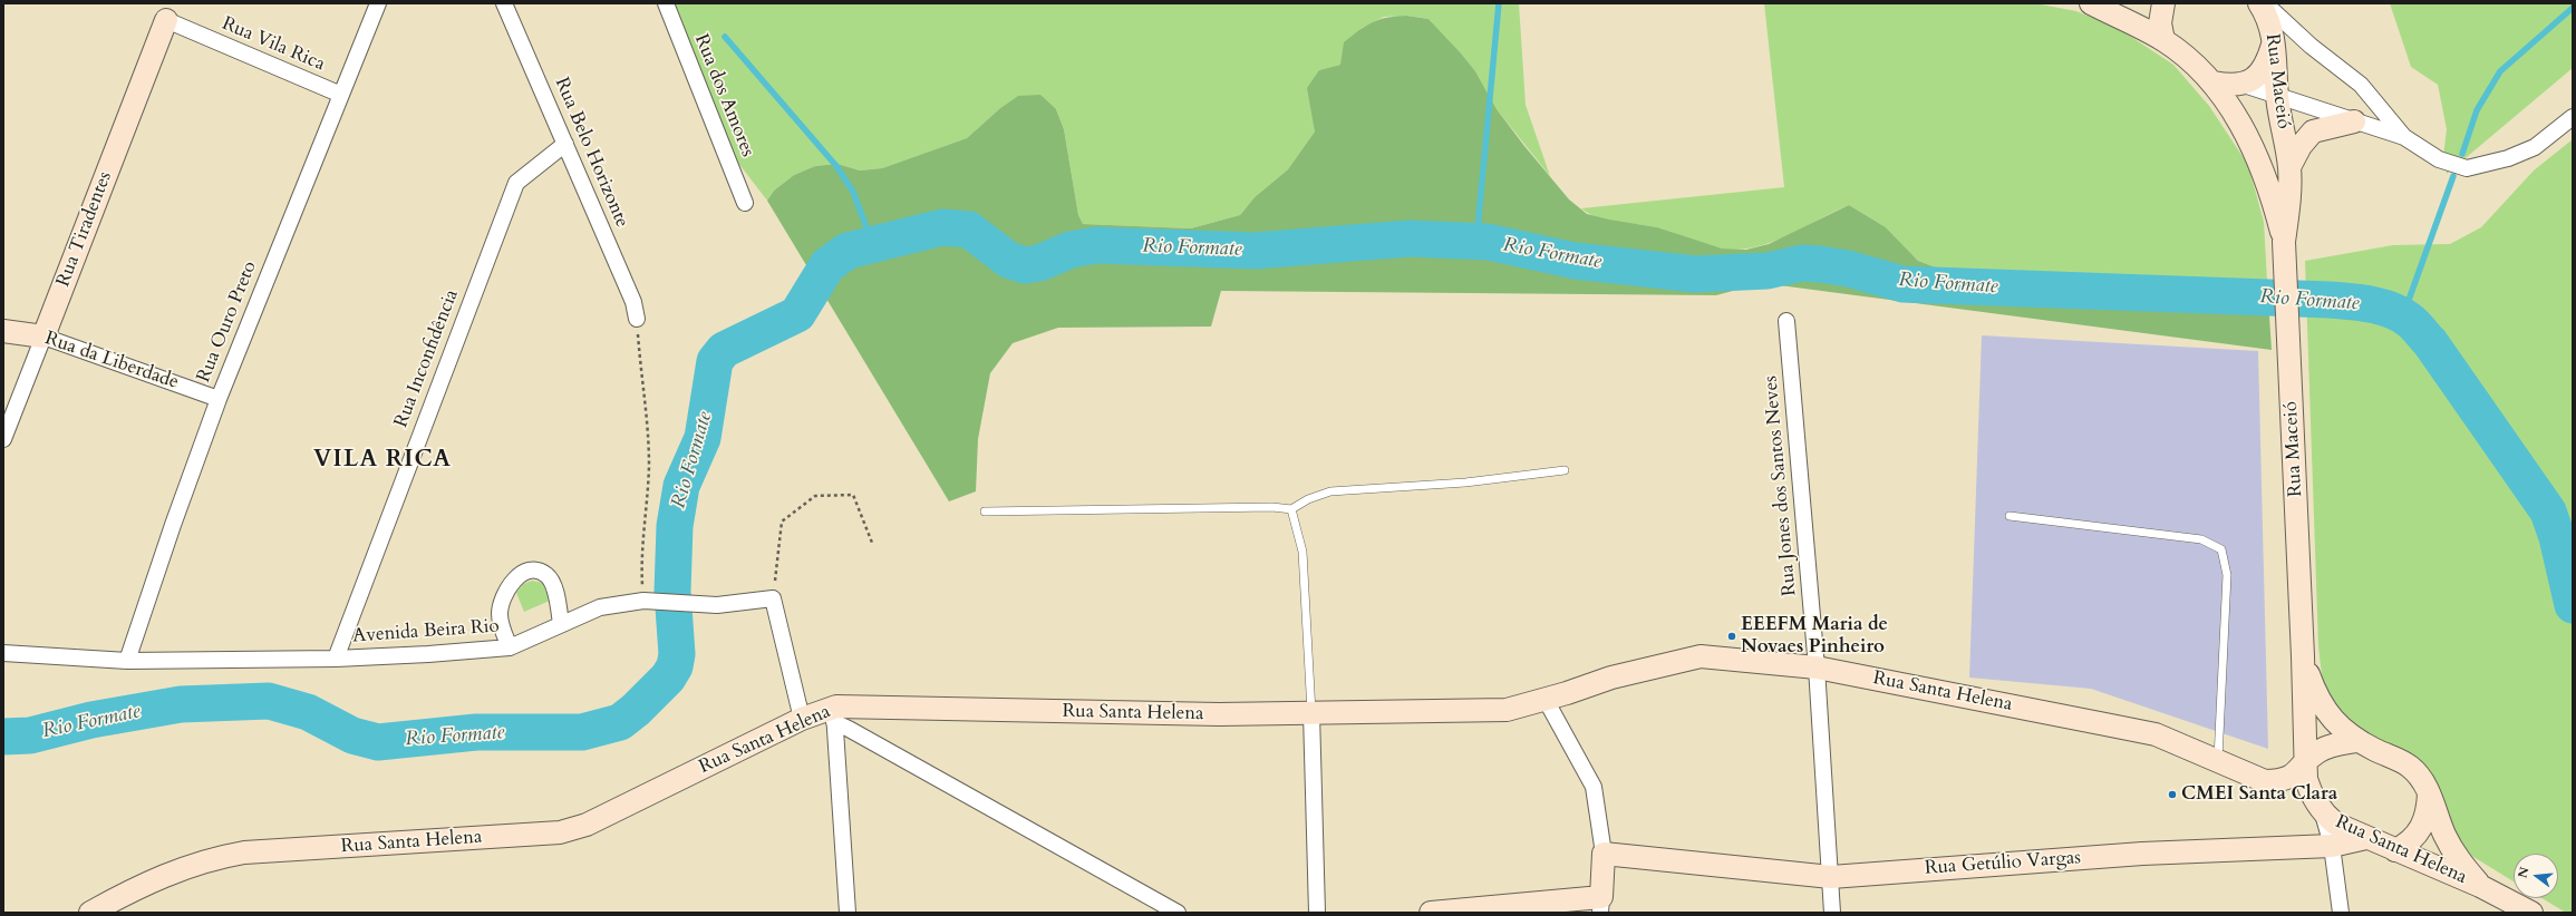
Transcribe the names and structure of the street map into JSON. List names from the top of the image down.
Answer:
{
  "streets": {
    "street": [
      "Rua Vila Rica",
      "Rua Maceió",
      "Rua dos Amores",
      "Rua Belo Horizonte",
      "Rua Tiradentes",
      "Rua Ouro Preto",
      "Rua Inconfidência",
      "Rua da Liberdade",
      "Rua Jones dos Santos Neves",
      "Avenida Beira Rio",
      "Rua Santa Helena",
      "Rua Getúlio Vargas"
    ]
  },
  "crossings": [
    ["Rua Vila Rica", "Rua Tiradentes"],
    ["Rua Vila Rica", "Rua Ouro Preto"],
    ["Rua Maceió", "Rua Santa Helena"],
    ["Rua Maceió", "Rua Getúlio Vargas"],
    ["Rua Belo Horizonte", "Rua Inconfidência"],
    ["Rua Tiradentes", "Rua da Liberdade"],
    ["Rua Ouro Preto", "Rua da Liberdade"],
    ["Rua Ouro Preto", "Avenida Beira Rio"],
    ["Rua Inconfidência", "Avenida Beira Rio"],
    ["Rua Jones dos Santos Neves", "Rua Santa Helena"],
    ["Rua Jones dos Santos Neves", "Rua Getúlio Vargas"],
    ["Rua Santa Helena", "Rua Getúlio Vargas"]
  ],
  "districts": ["VILA RICA"],
  "water": ["Rio Formate"],
  "places": ["EEEFM Maria de Novaes Pinheiro", "CMEI Santa Clara"],
  "north": "left"
}
